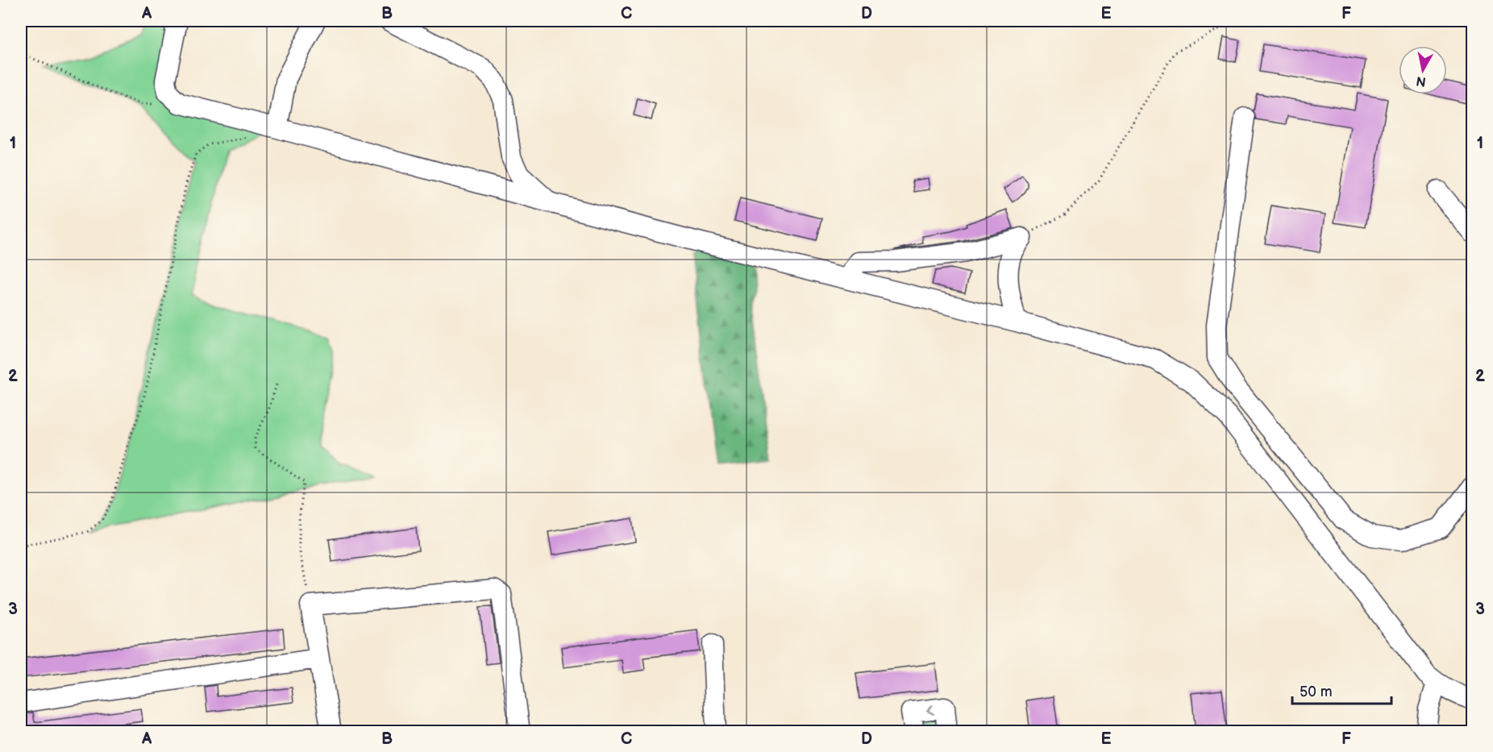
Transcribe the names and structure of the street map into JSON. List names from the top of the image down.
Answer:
{
  "scale_bar": "50 m",
  "north": "bottom",
  "grid": {
    "columns": [
      "A",
      "B",
      "C",
      "D",
      "E",
      "F"
    ],
    "rows": ["1", "2", "3"]
  }
}
